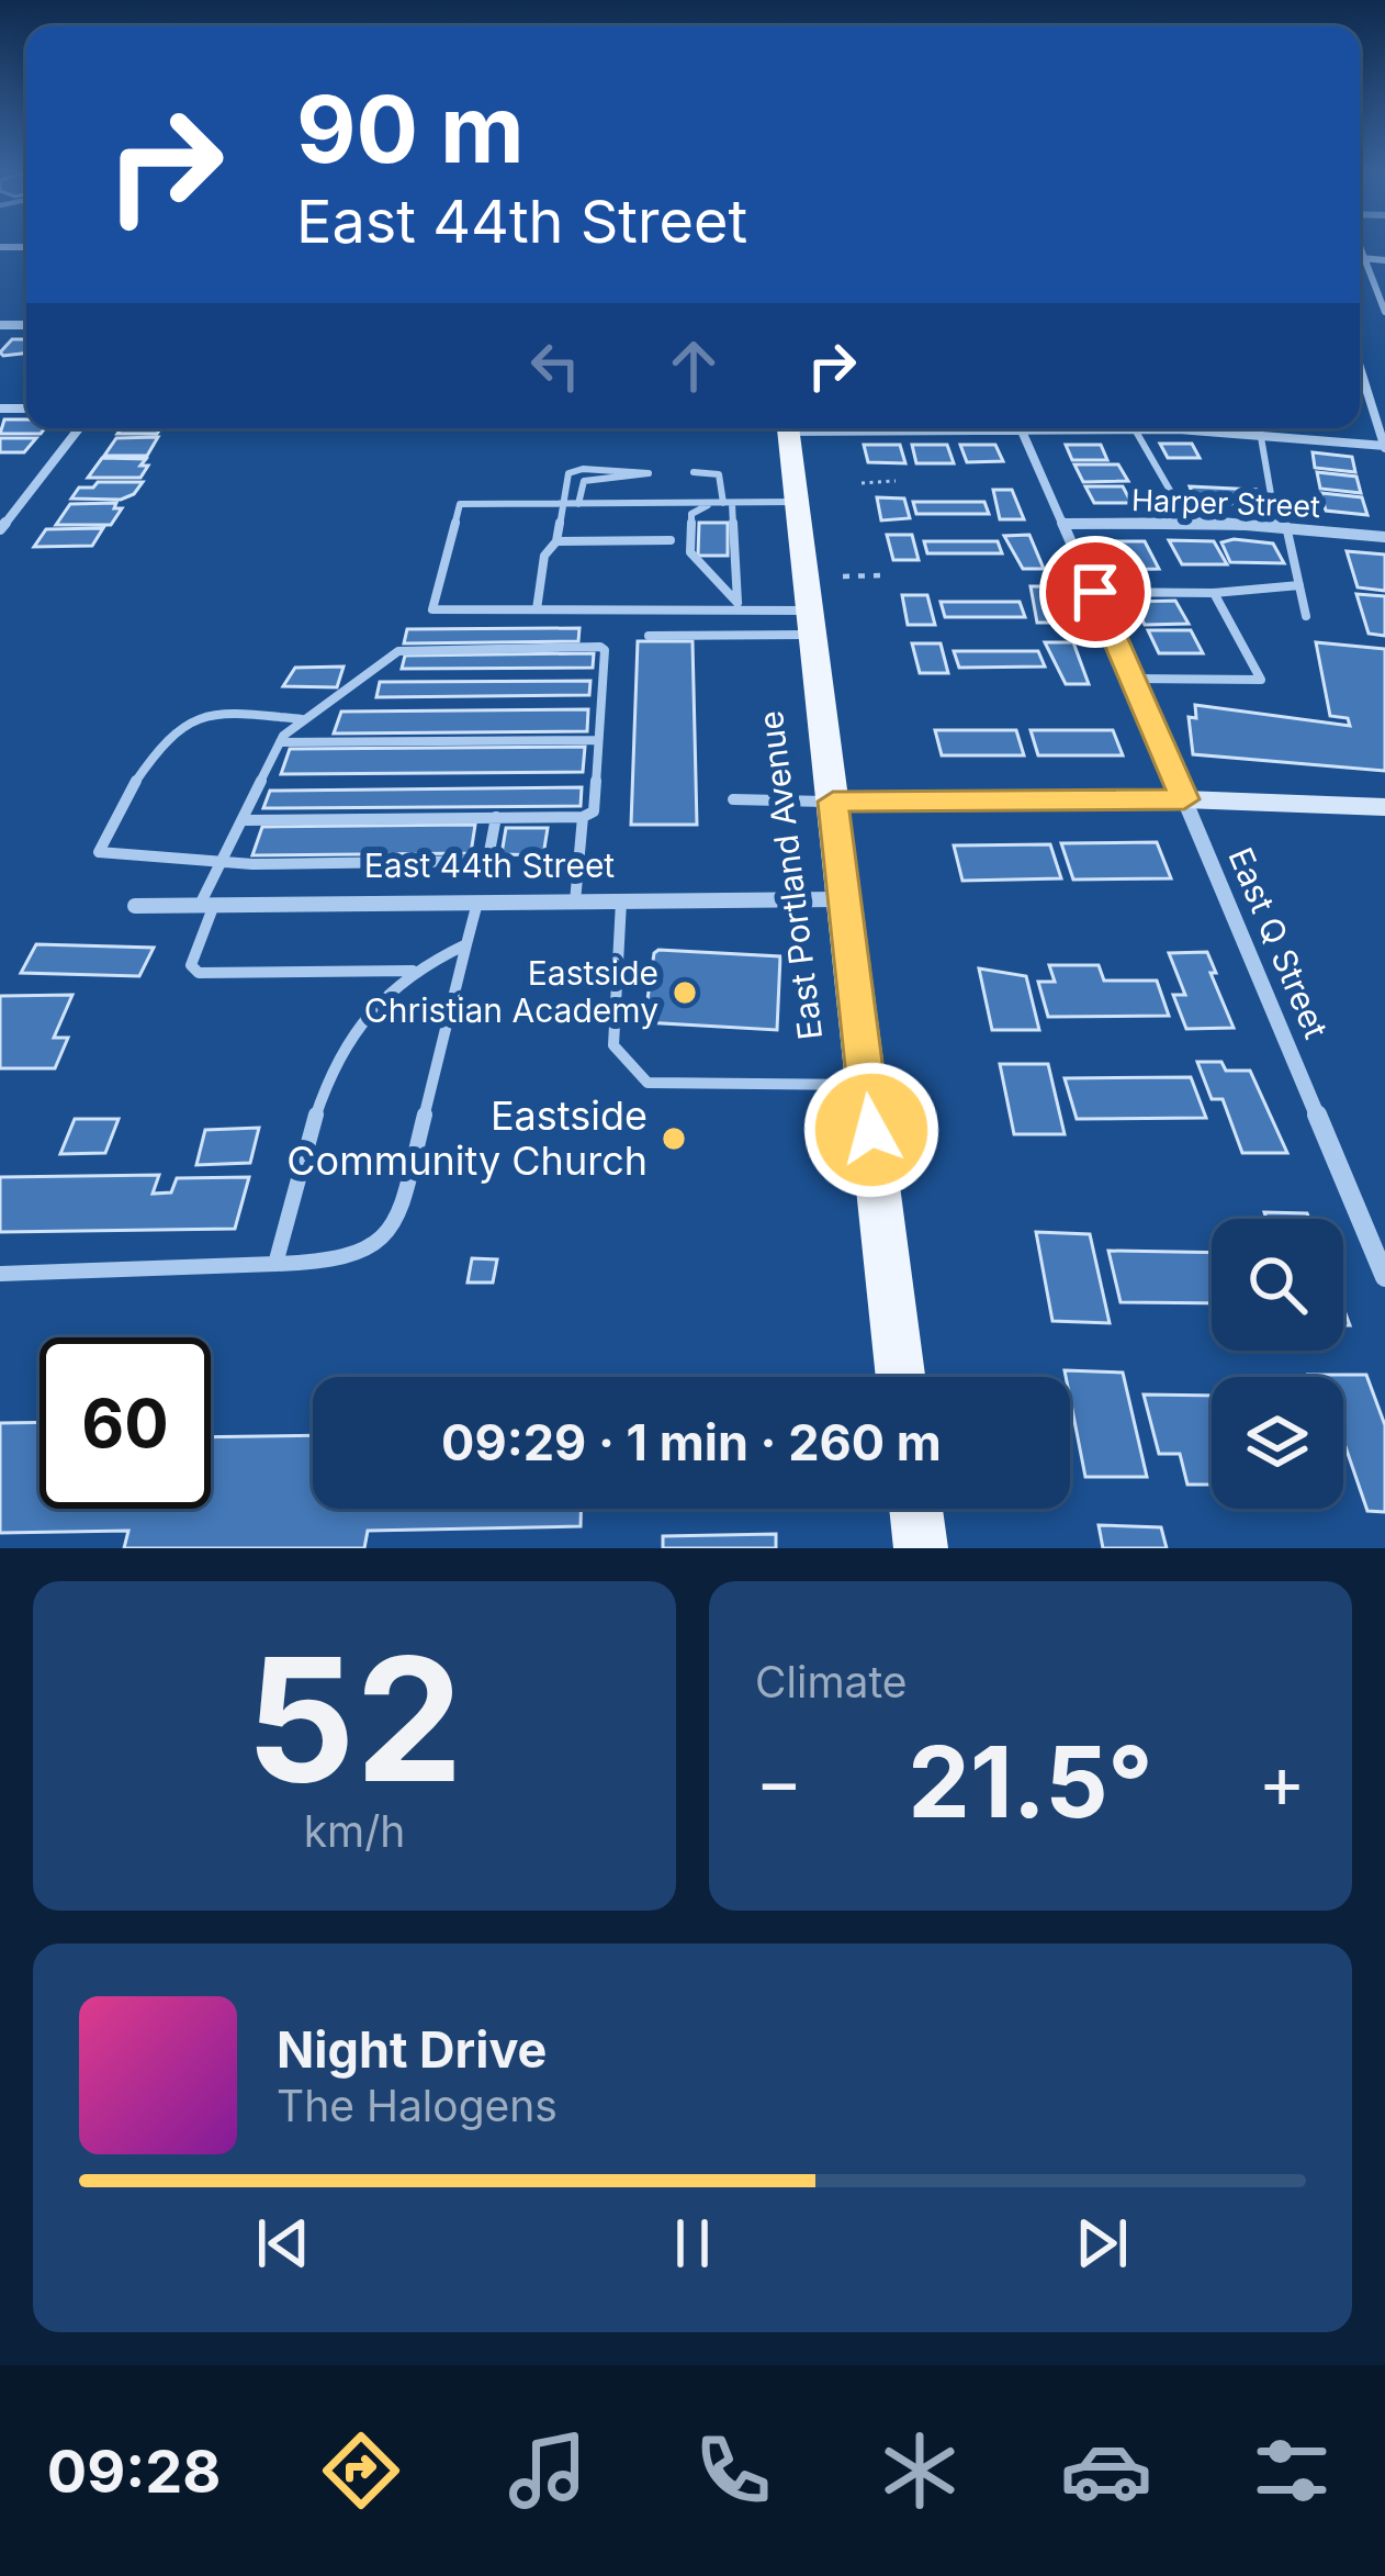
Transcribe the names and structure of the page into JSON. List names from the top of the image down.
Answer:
{
  "streets": {
    "main road": ["East Portland Avenue"],
    "street": ["Harper Street", "East 44th Street", "East Q Street"]
  },
  "crossings": [
    ["Harper Street", "East Q Street"],
    ["East 44th Street", "East Portland Avenue"]
  ],
  "places": ["Eastside Christian Academy", "Eastside Community Church"],
  "page": {
    "turn": ["90 m", "East 44th Street"],
    "limit": "60",
    "trip": "09:29 · 1 min · 260 m",
    "tile": [
      ["52", "km/h"],
      "Climate"
    ],
    "heat": ["−", "21.5°", "+"],
    "song": ["Night Drive", "The Halogens"],
    "tabs": "09:28"
  }
}
